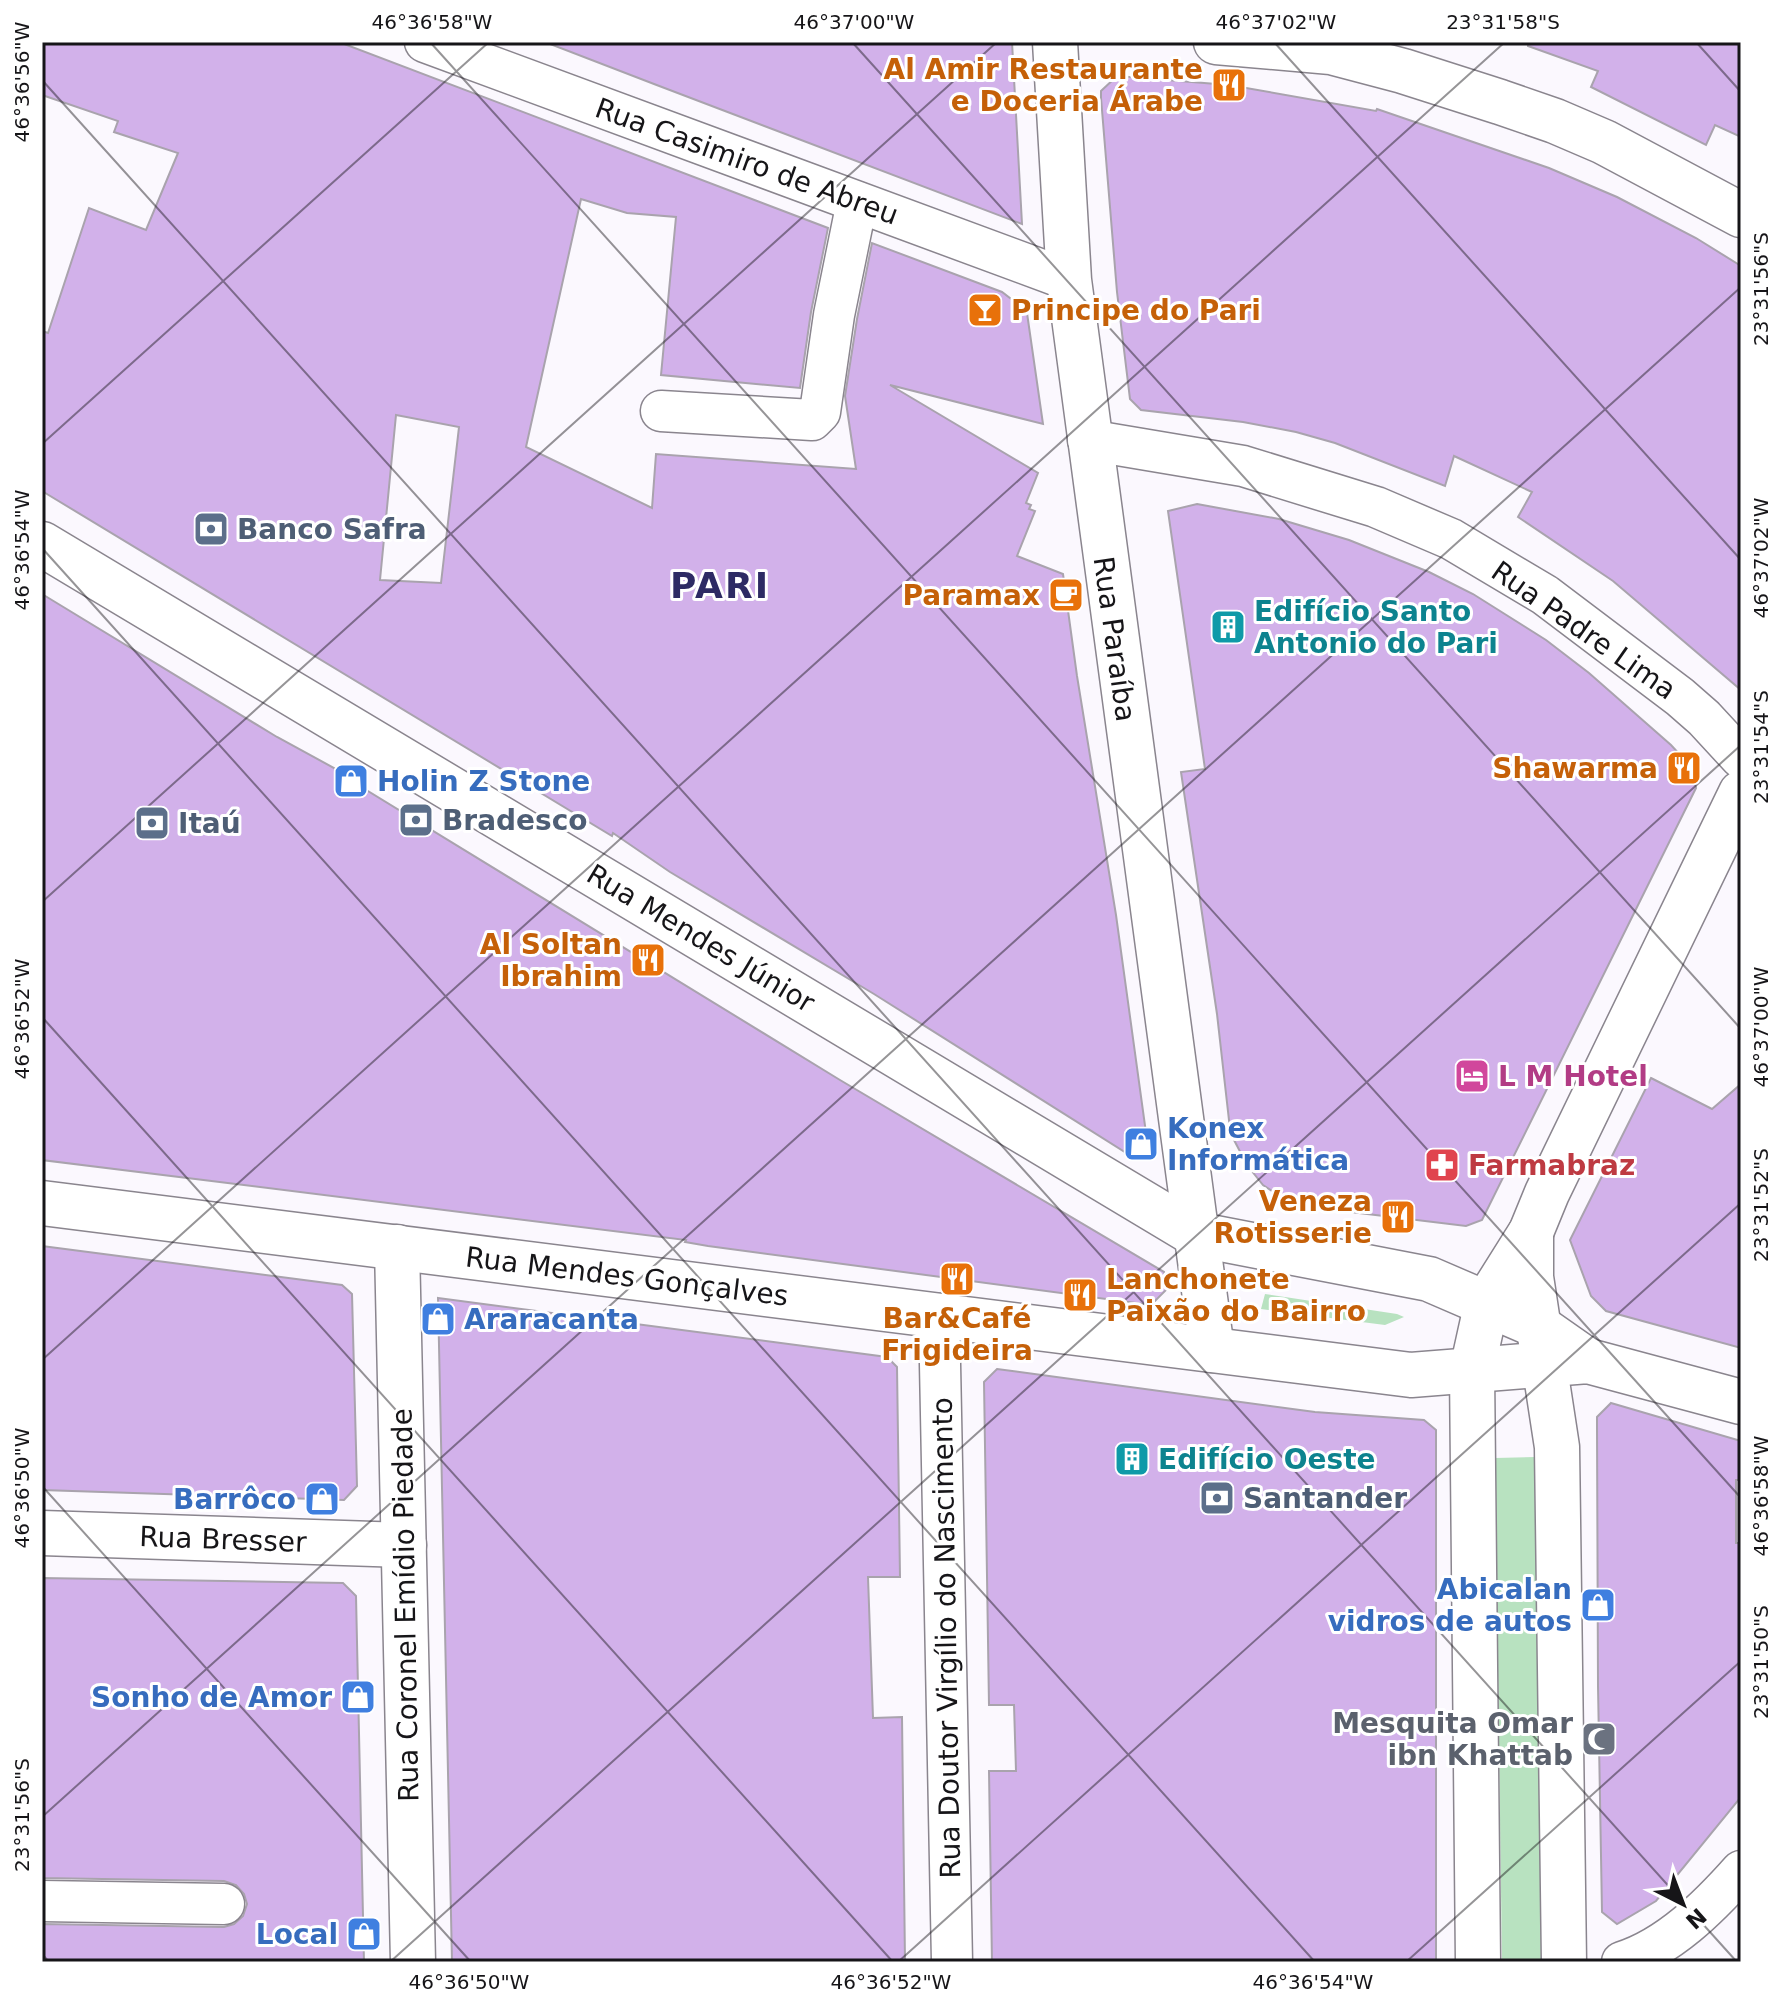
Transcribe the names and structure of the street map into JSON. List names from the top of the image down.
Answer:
{
  "streets": {
    "street": [
      "Rua Casimiro de Abreu",
      "Rua Padre Lima",
      "Rua Paraíba",
      "Rua Mendes Júnior",
      "Rua Mendes Gonçalves",
      "Rua Bresser",
      "Rua Coronel Emídio Piedade",
      "Rua Doutor Virgílio do Nascimento"
    ]
  },
  "crossings": [
    ["Rua Casimiro de Abreu", "Rua Paraíba"],
    ["Rua Padre Lima", "Rua Paraíba"],
    ["Rua Paraíba", "Rua Mendes Júnior"],
    ["Rua Paraíba", "Rua Mendes Gonçalves"],
    ["Rua Mendes Gonçalves", "Rua Coronel Emídio Piedade"],
    ["Rua Mendes Gonçalves", "Rua Doutor Virgílio do Nascimento"],
    ["Rua Bresser", "Rua Coronel Emídio Piedade"]
  ],
  "districts": ["PARI"],
  "places": {
    "restaurant": [
      "Al Amir Restaurante e Doceria Árabe",
      "Shawarma",
      "Al Soltan Ibrahim",
      "Veneza Rotisserie",
      "Bar&Café Frigideira",
      "Lanchonete Paixão do Bairro"
    ],
    "bar": ["Principe do Pari"],
    "bank": [
      "Banco Safra",
      "Bradesco",
      "Itaú",
      "Santander"
    ],
    "cafe": ["Paramax"],
    "building": ["Edifício Santo Antonio do Pari", "Edifício Oeste"],
    "shop": [
      "Holin Z Stone",
      "Konex Informática",
      "Araracanta",
      "Barrôco",
      "Abicalan vidros de autos",
      "Sonho de Amor",
      "Local"
    ],
    "hotel": ["L M Hotel"],
    "pharmacy": ["Farmabraz"],
    "mosque": ["Mesquita Omar ibn Khattab"]
  },
  "north": "bottom right",
  "coordinates": [
    "46°36'58\"W",
    "46°37'00\"W",
    "46°37'02\"W",
    "23°31'58\"S",
    "46°36'56\"W",
    "23°31'56\"S",
    "46°36'54\"W",
    "23°31'54\"S",
    "46°36'52\"W",
    "23°31'52\"S",
    "46°36'50\"W",
    "23°31'50\"S"
  ]
}
